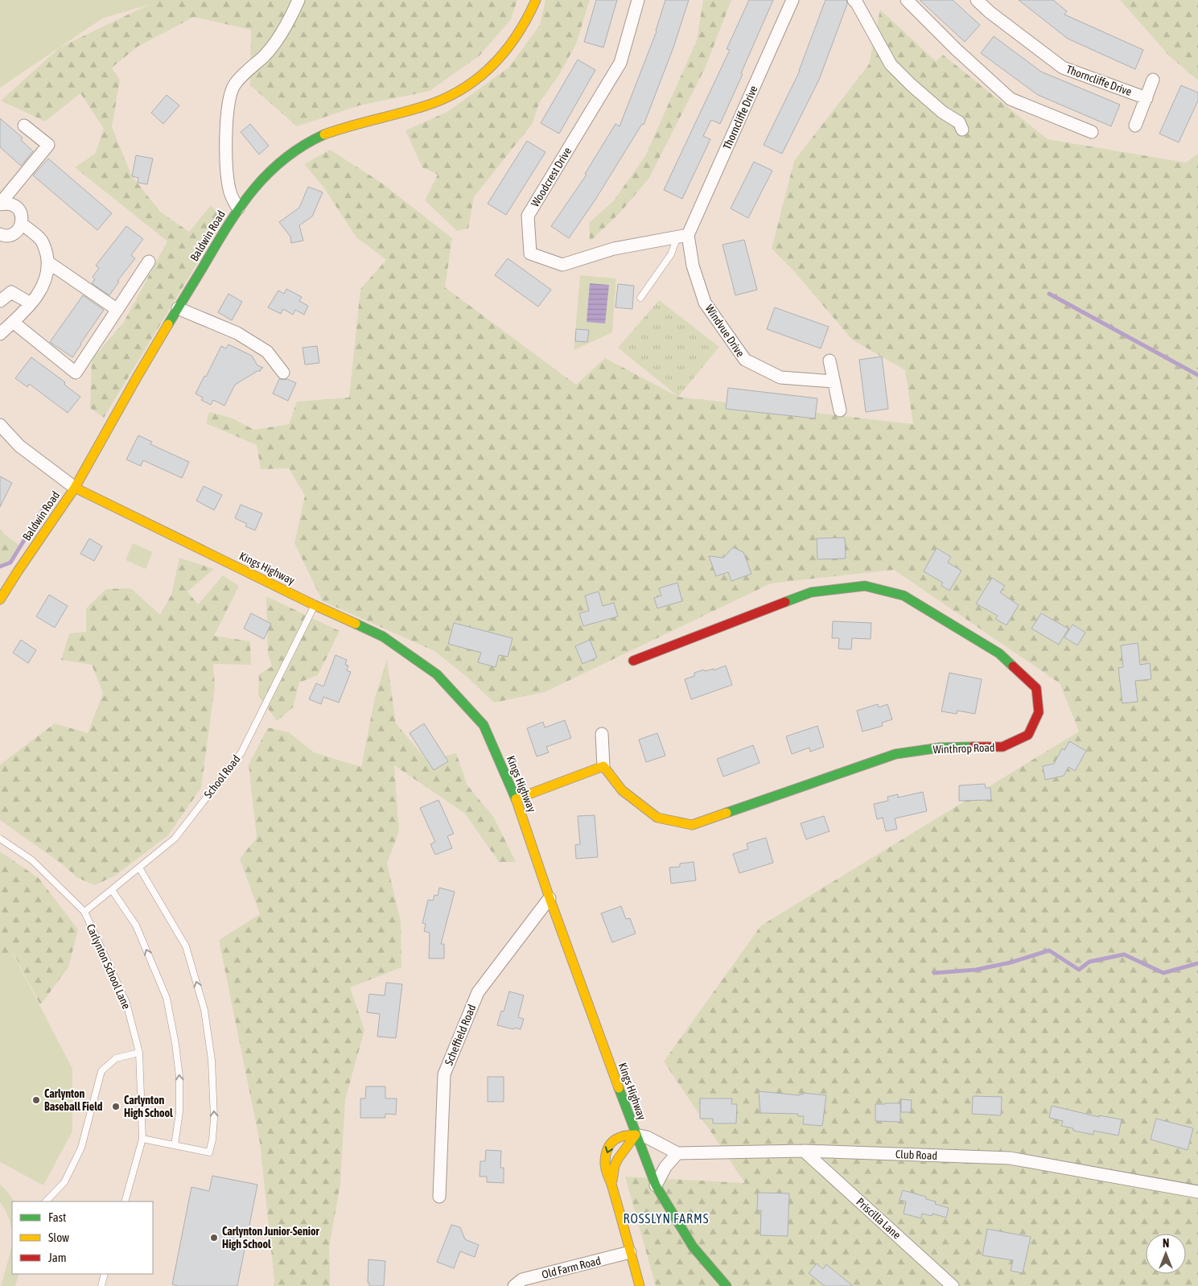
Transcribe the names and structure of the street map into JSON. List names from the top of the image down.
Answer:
{
  "streets": {
    "street": [
      "Thorncliffe Drive",
      "Woodcrest Drive",
      "Baldwin Road",
      "Windvue Drive",
      "Kings Highway",
      "Winthrop Road",
      "Scheffield Road",
      "Club Road",
      "Priscilla Lane",
      "Old Farm Road"
    ],
    "lane": ["School Road", "Carlynton School Lane"]
  },
  "crossings": [
    ["Thorncliffe Drive", "Woodcrest Drive"],
    ["Thorncliffe Drive", "Windvue Drive"],
    ["Woodcrest Drive", "Windvue Drive"],
    ["Baldwin Road", "Kings Highway"],
    ["Kings Highway", "School Road"],
    ["Kings Highway", "Scheffield Road"],
    ["Kings Highway", "Club Road"],
    ["School Road", "Carlynton School Lane"],
    ["Club Road", "Priscilla Lane"]
  ],
  "districts": ["ROSSLYN FARMS"],
  "places": ["Carlynton Baseball Field", "Carlynton High School", "Carlynton Junior-Senior High School"],
  "legend": ["Fast", "Slow", "Jam"],
  "north": "top"
}
